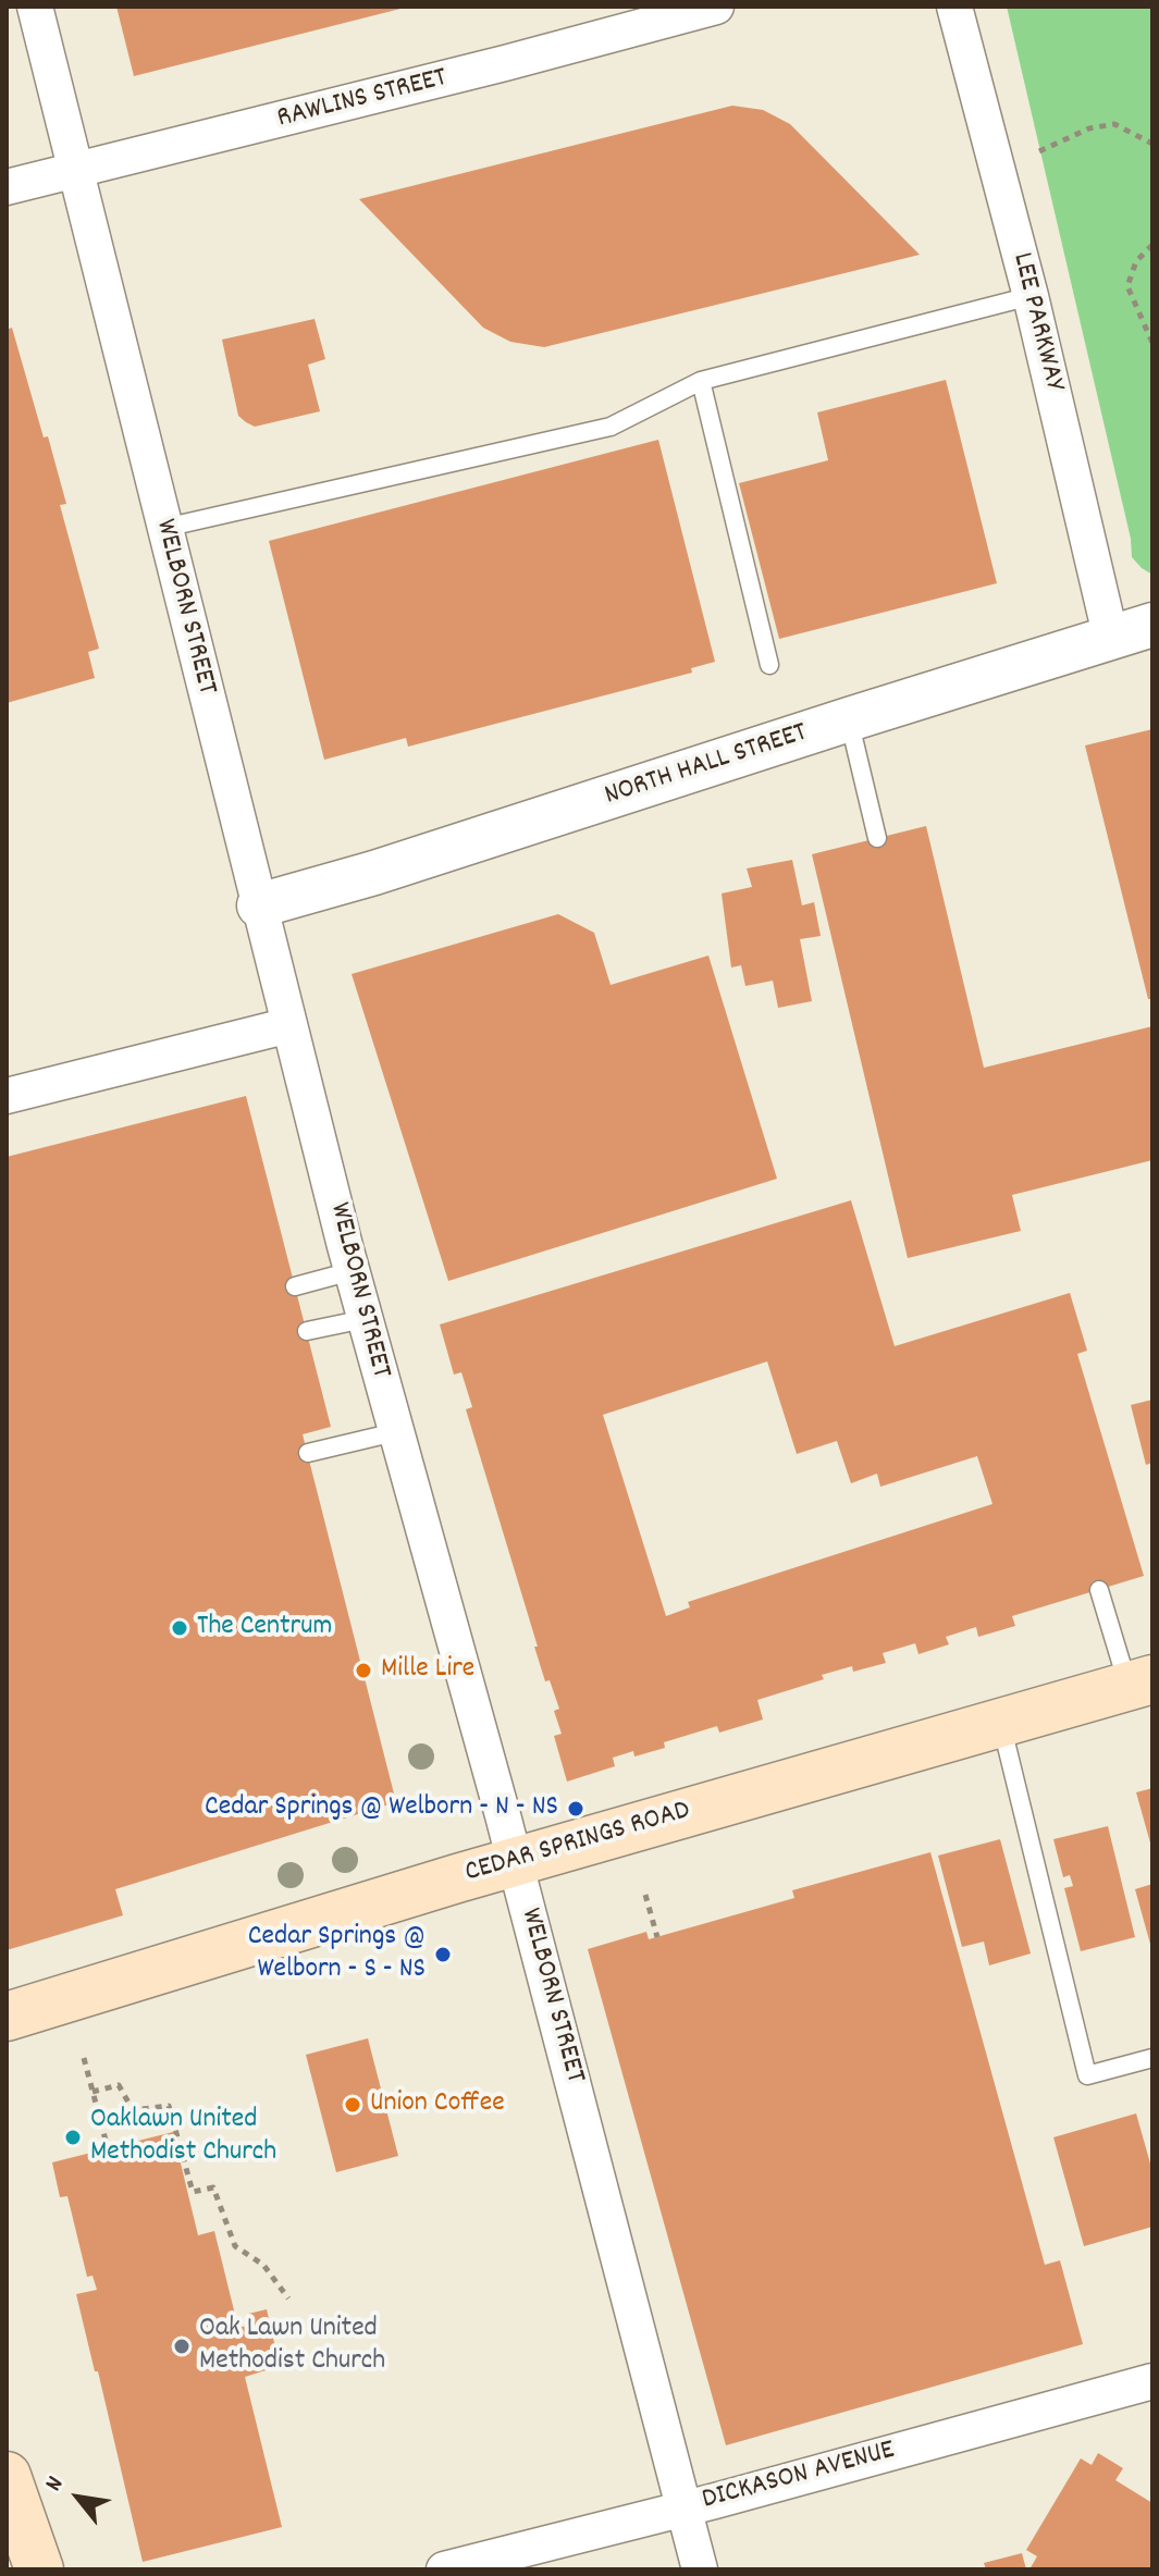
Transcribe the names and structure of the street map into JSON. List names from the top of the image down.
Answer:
{
  "streets": {
    "main road": ["CEDAR SPRINGS ROAD"],
    "street": [
      "RAWLINS STREET",
      "LEE PARKWAY",
      "WELBORN STREET",
      "NORTH HALL STREET",
      "DICKASON AVENUE"
    ]
  },
  "crossings": [
    ["RAWLINS STREET", "WELBORN STREET"],
    ["LEE PARKWAY", "NORTH HALL STREET"],
    ["WELBORN STREET", "NORTH HALL STREET"],
    ["WELBORN STREET", "CEDAR SPRINGS ROAD"],
    ["WELBORN STREET", "DICKASON AVENUE"]
  ],
  "places": [
    "The Centrum",
    "Mille Lire",
    "Cedar Springs @ Welborn - N - NS",
    "Cedar Springs @ Welborn - S - NS",
    "Union Coffee",
    "Oaklawn United Methodist Church",
    "Oak Lawn United Methodist Church"
  ],
  "north": "top left"
}
